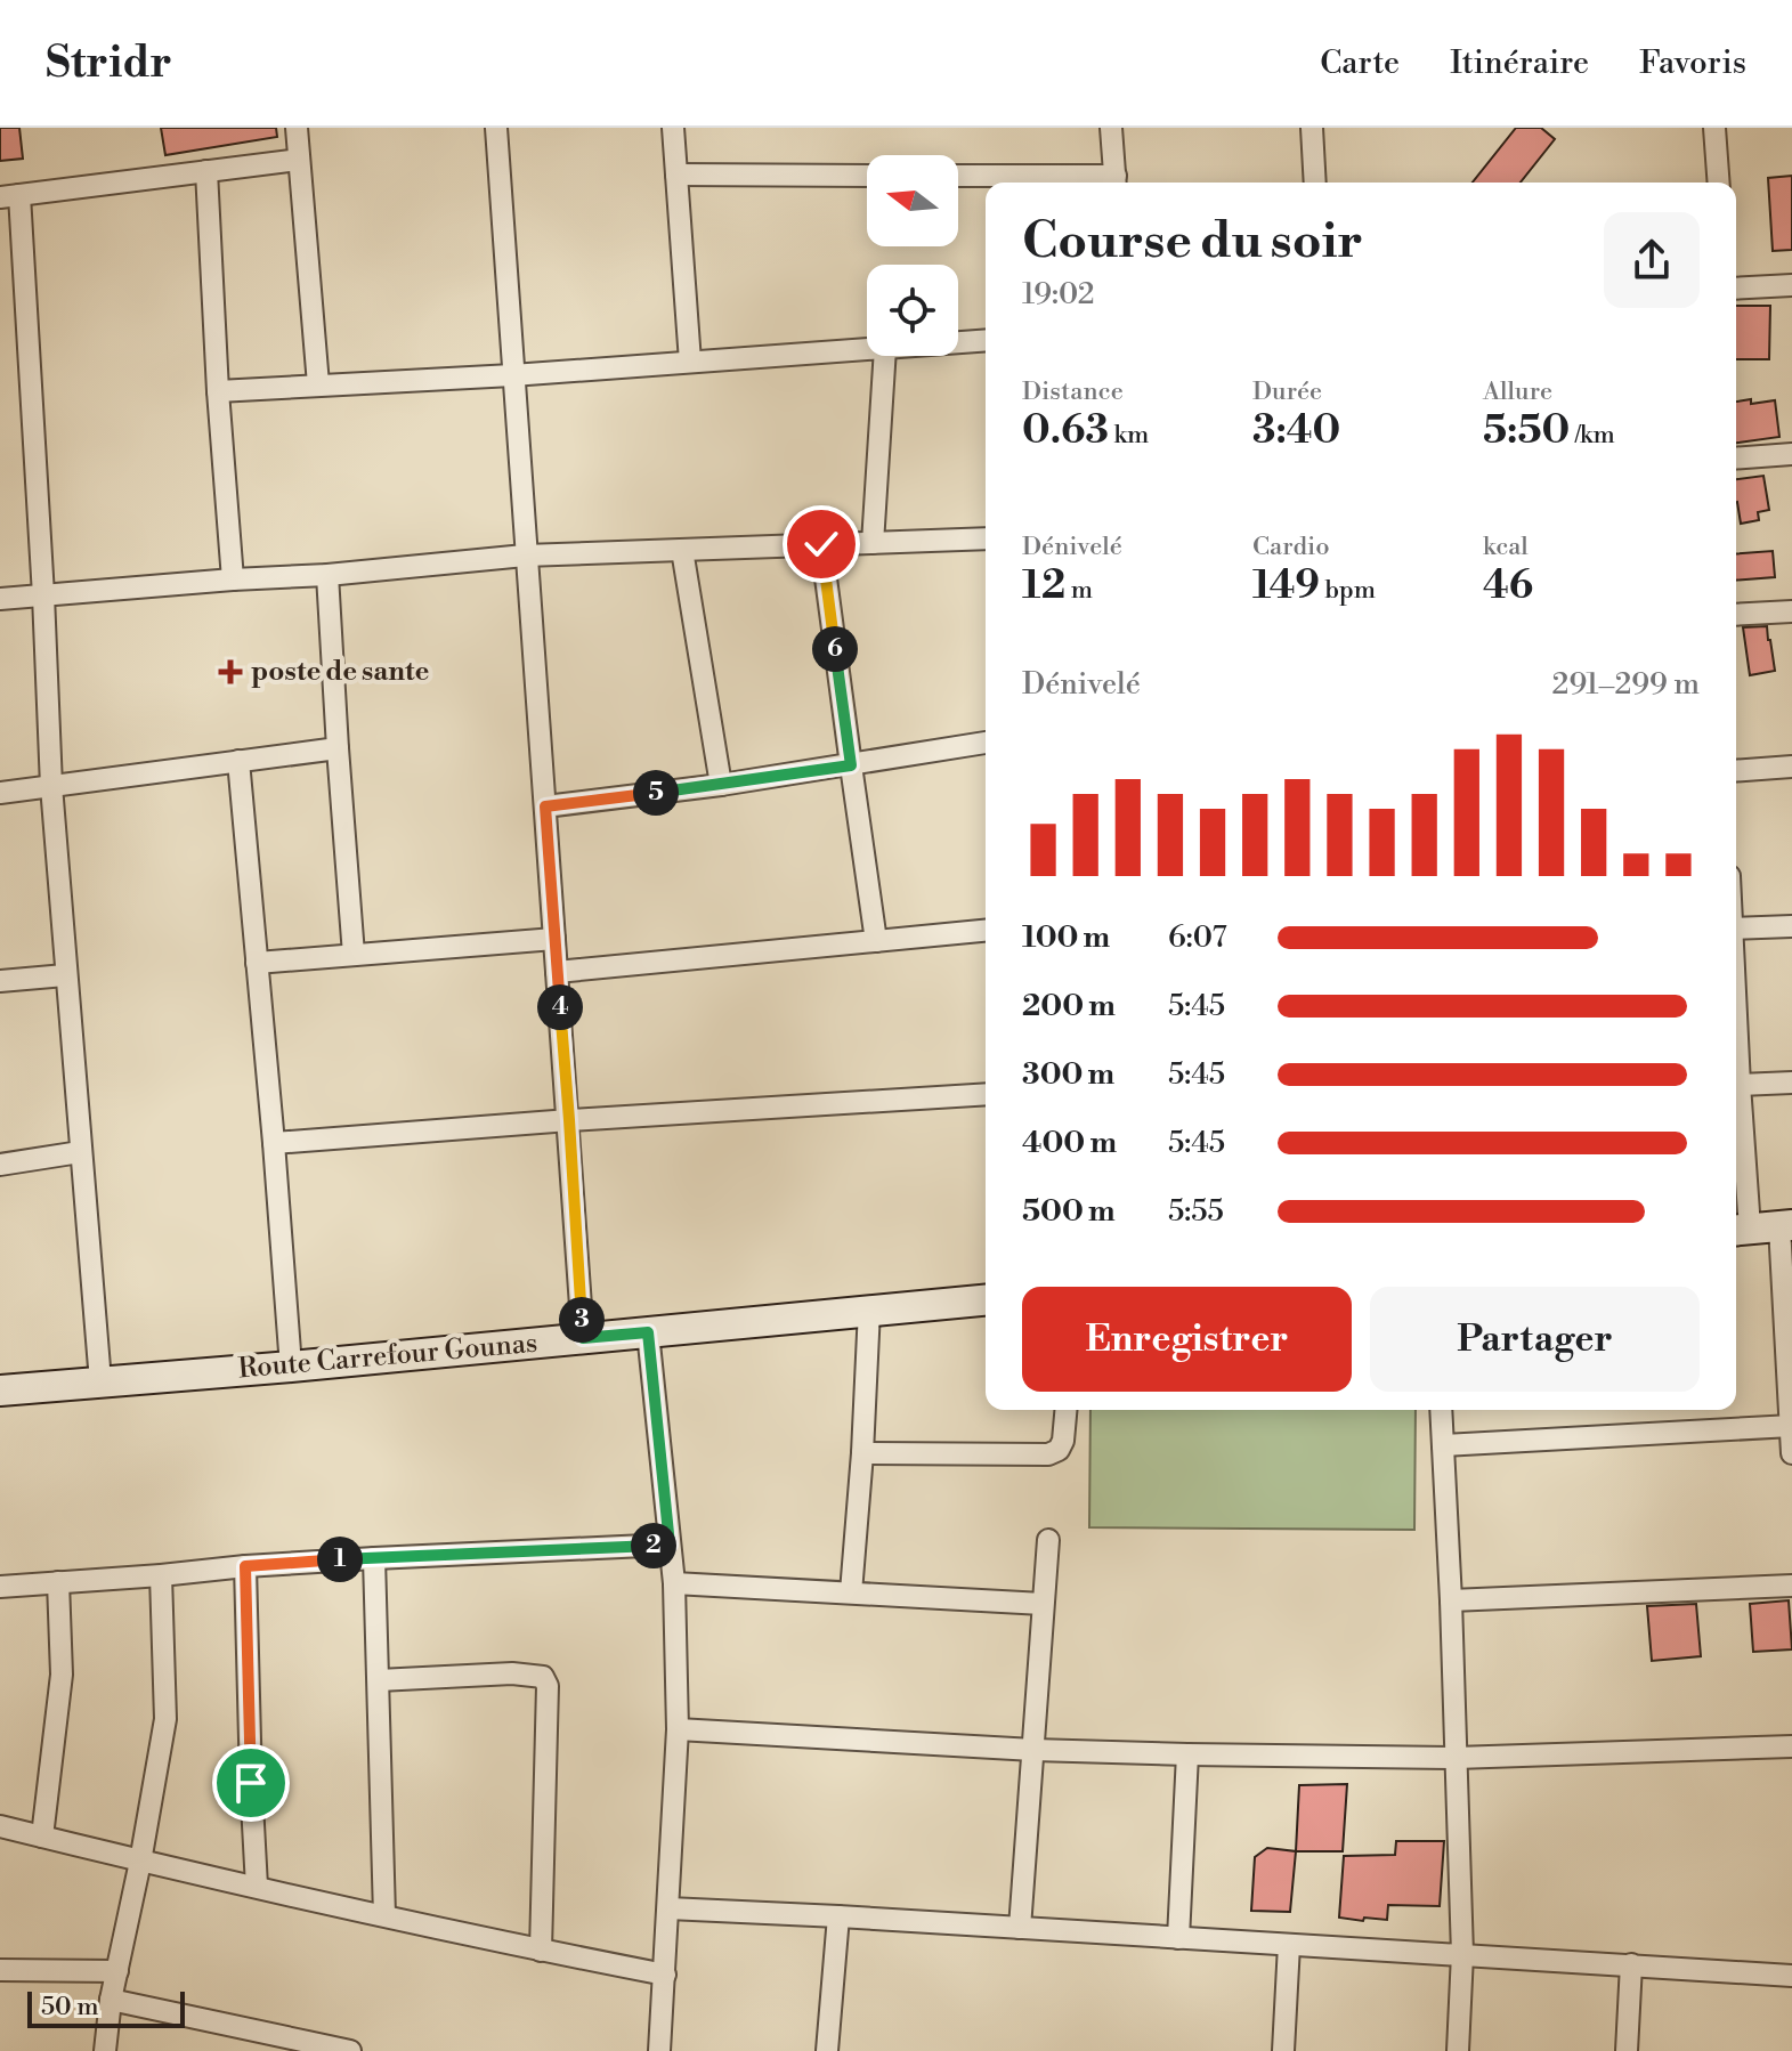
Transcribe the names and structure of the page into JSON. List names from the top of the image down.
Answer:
{
  "streets": {
    "main road": ["Route Carrefour Gounas"]
  },
  "places": {
    "health": ["poste de sante"]
  },
  "scale_bar": "50 m",
  "north": "left",
  "page": {
    "header": "Stridr",
    "nav": ["Carte", "Itinéraire", "Favoris"],
    "heading": ["Course du soir", "19:02"],
    "stats": [
      ["Distance", "0.63 km"],
      ["Durée", "3:40"],
      ["Allure", "5:50 /km"],
      ["Dénivelé", "12 m"],
      ["Cardio", "149 bpm"],
      ["kcal", "46"]
    ],
    "pins": [
      "6",
      "5",
      "4",
      "3",
      "2",
      "1"
    ],
    "chart": ["Dénivelé", "291–299 m"],
    "list": [
      {
        "name": "100 m",
        "note": "6:07"
      },
      {
        "name": "200 m",
        "note": "5:45"
      },
      {
        "name": "300 m",
        "note": "5:45"
      },
      {
        "name": "400 m",
        "note": "5:45"
      },
      {
        "name": "500 m",
        "note": "5:55"
      }
    ],
    "buttons": ["Enregistrer", "Partager"],
    "scale": "50 m"
  }
}
